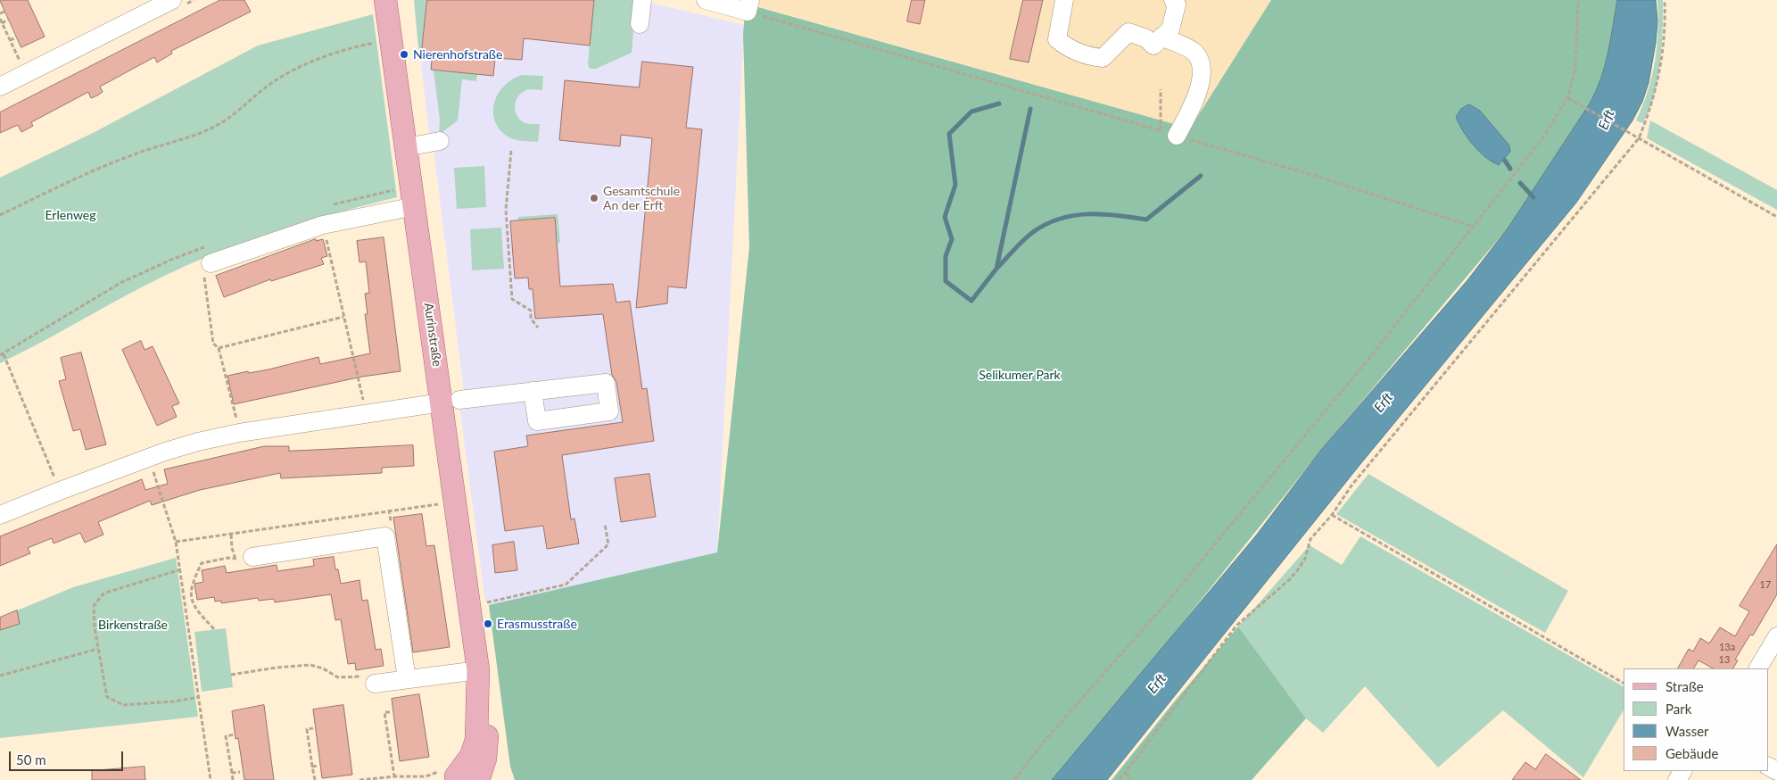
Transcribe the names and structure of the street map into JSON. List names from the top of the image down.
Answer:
{
  "streets": {
    "main road": ["Aurinstraße"]
  },
  "water": ["Erft"],
  "parks": ["Erlenweg", "Selikumer Park", "Birkenstraße"],
  "places": ["Nierenhofstraße", "Gesamtschule An der Erft", "Erasmusstraße"],
  "house_numbers": ["17", "13a", "13"],
  "legend": [
    "Straße",
    "Park",
    "Wasser",
    "Gebäude"
  ],
  "scale_bar": "50 m"
}
